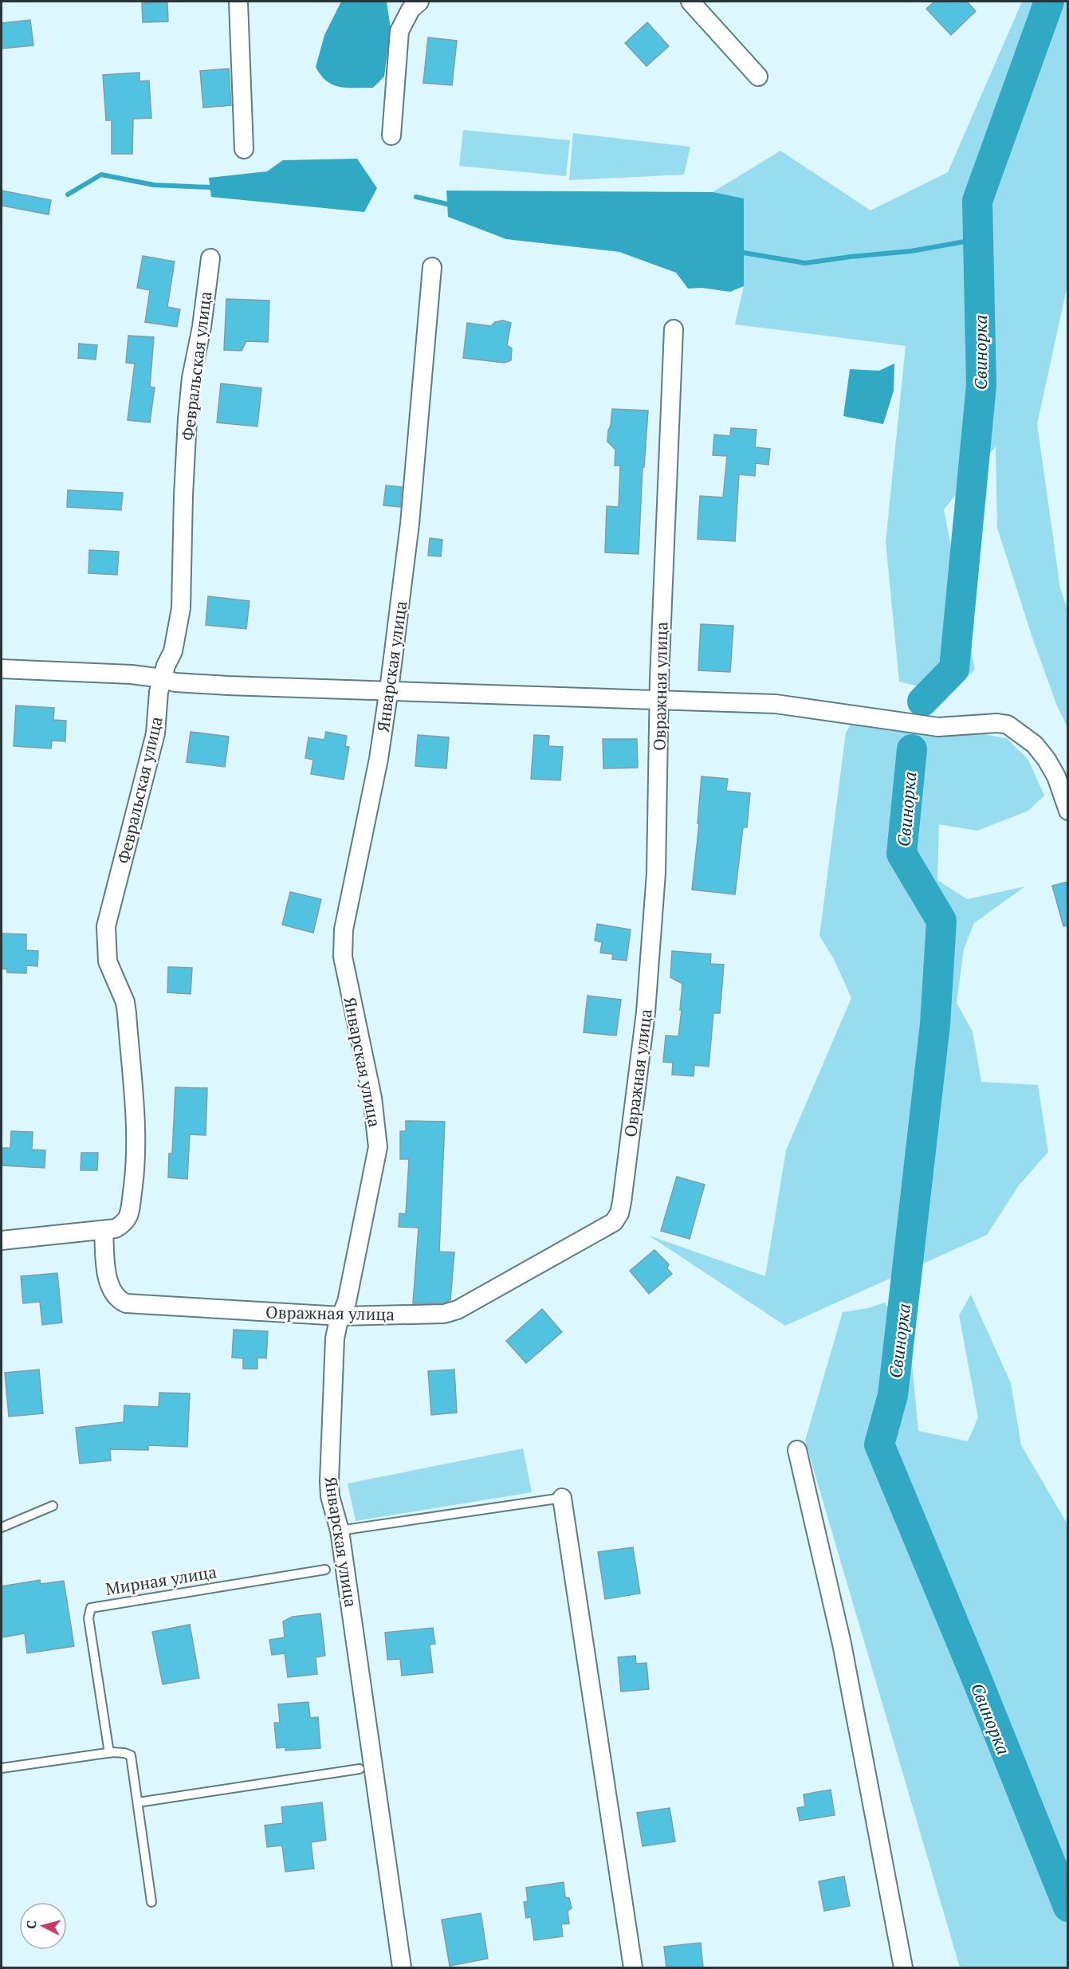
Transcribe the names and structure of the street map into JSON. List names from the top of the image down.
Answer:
{
  "streets": {
    "street": ["Февральская улица", "Январская улица", "Овражная улица"],
    "lane": ["Мирная улица"]
  },
  "crossings": [
    ["Февральская улица", "Овражная улица"],
    ["Январская улица", "Овражная улица"]
  ],
  "water": ["Свинорка"],
  "north": "left"
}
